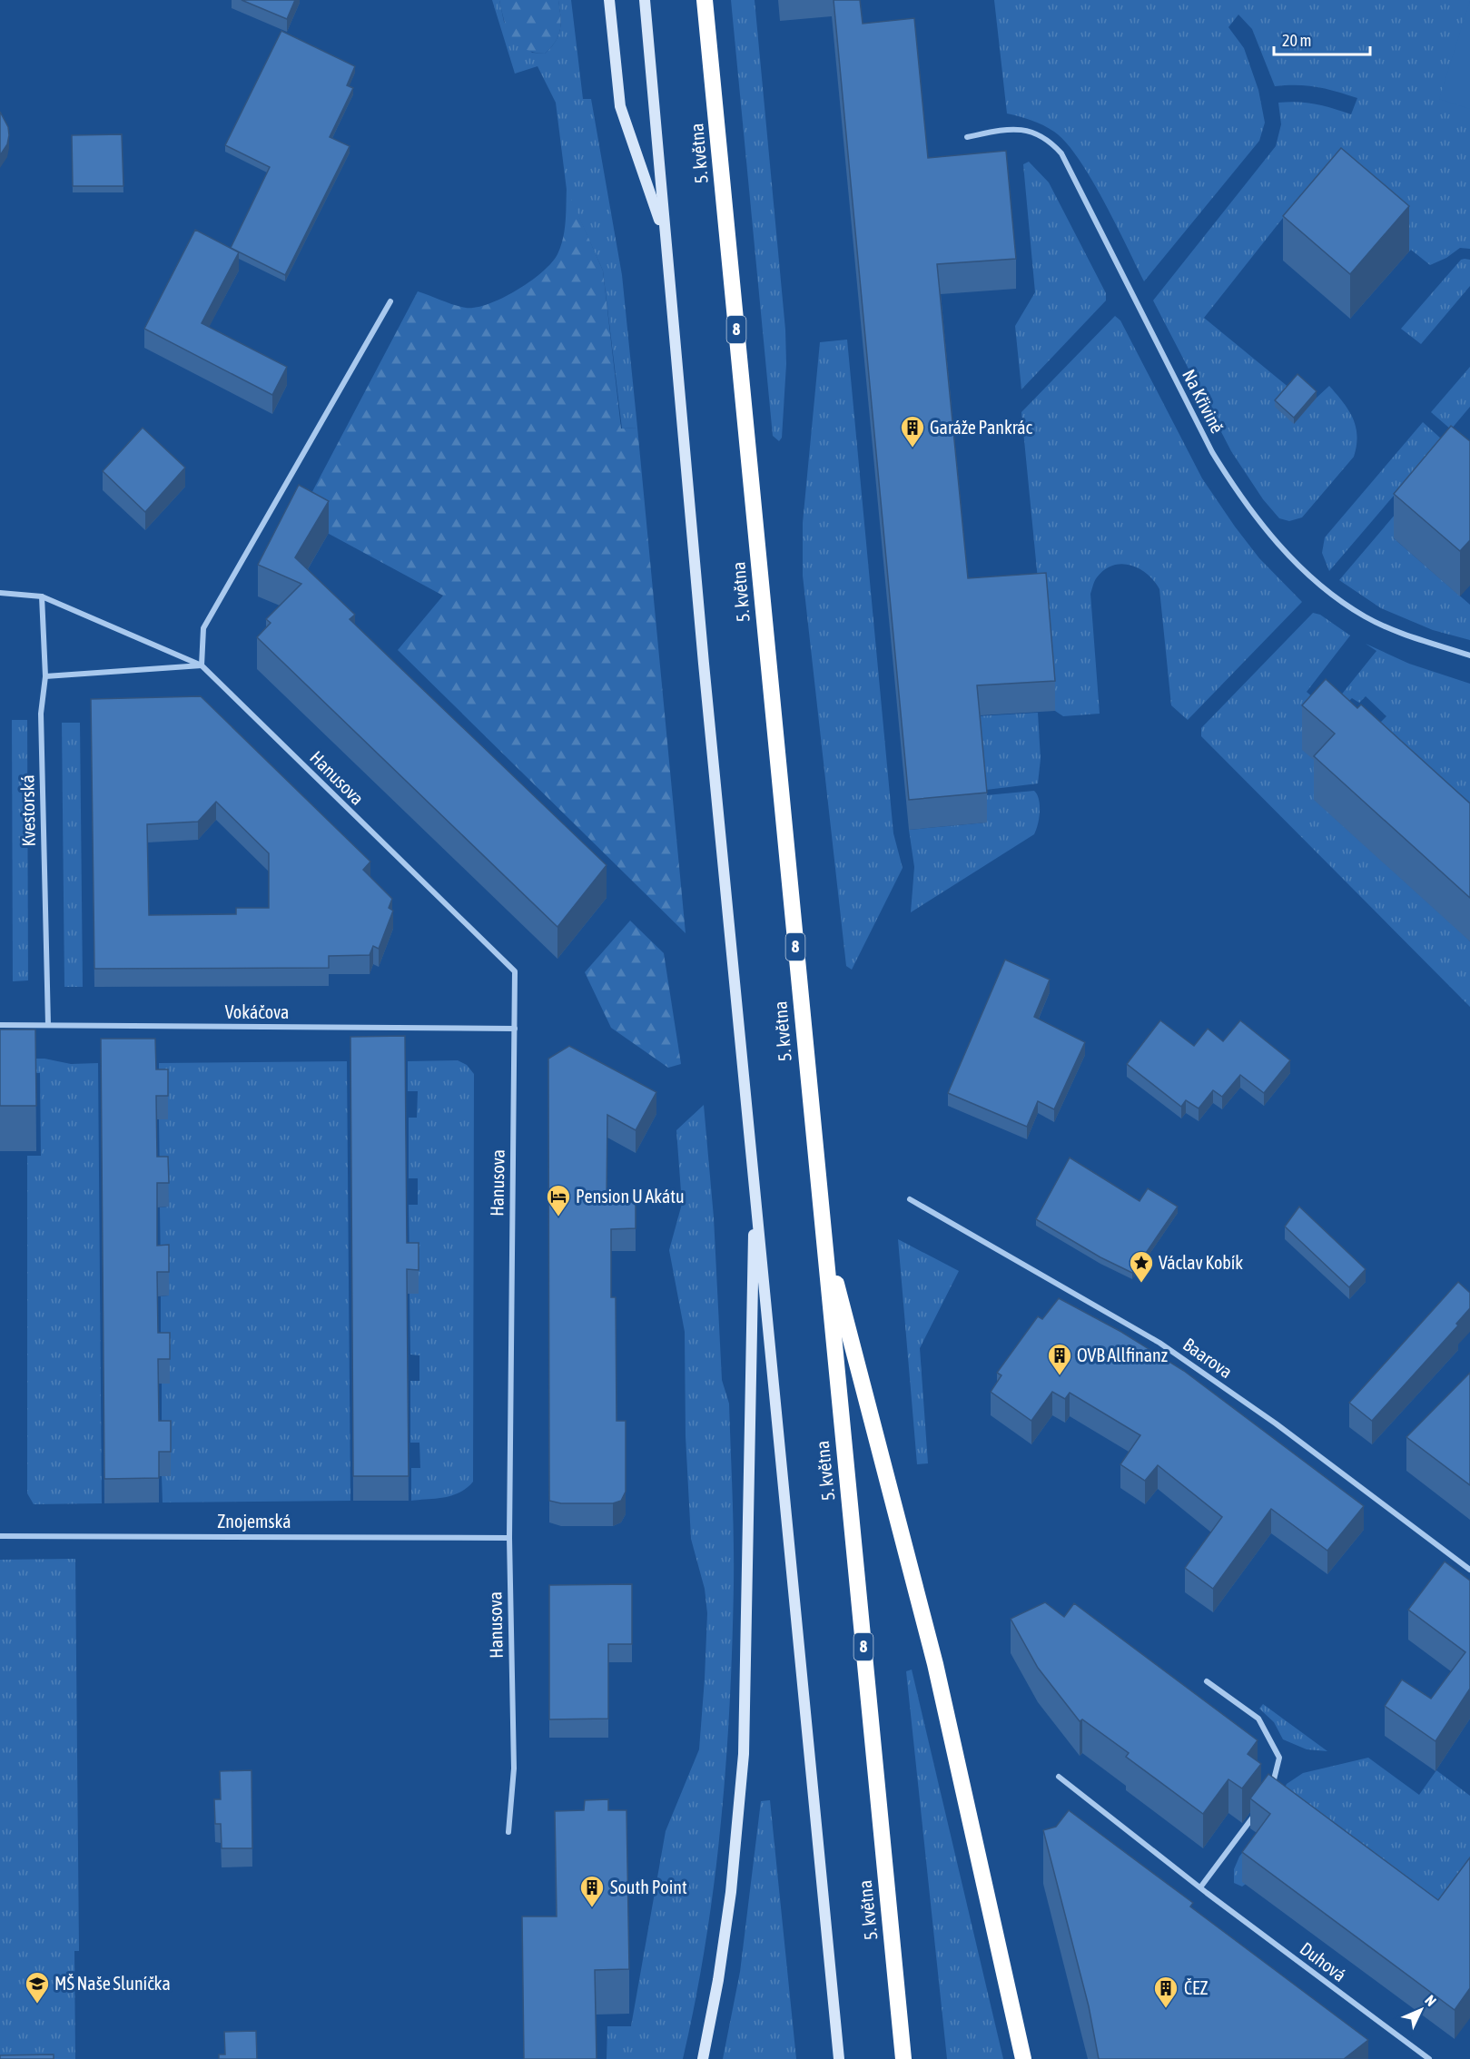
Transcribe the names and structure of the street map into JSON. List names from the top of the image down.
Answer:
{
  "streets": {
    "highway": ["5. května", "8"],
    "street": [
      "Na Křivině",
      "Hanusova",
      "Kvestorská",
      "Vokáčova",
      "Baarova",
      "Znojemská",
      "Duhová"
    ]
  },
  "crossings": [
    ["Hanusova", "Kvestorská"],
    ["Hanusova", "Vokáčova"],
    ["Hanusova", "Znojemská"],
    ["Kvestorská", "Vokáčova"]
  ],
  "places": {
    "building": [
      "Garáže Pankrác",
      "OVB Allfinanz",
      "South Point",
      "ČEZ"
    ],
    "hotel": ["Pension U Akátu"],
    "place": ["Václav Kobík"],
    "school or university": ["MŠ Naše Sluníčka"]
  },
  "scale_bar": "20 m",
  "north": "top right"
}
